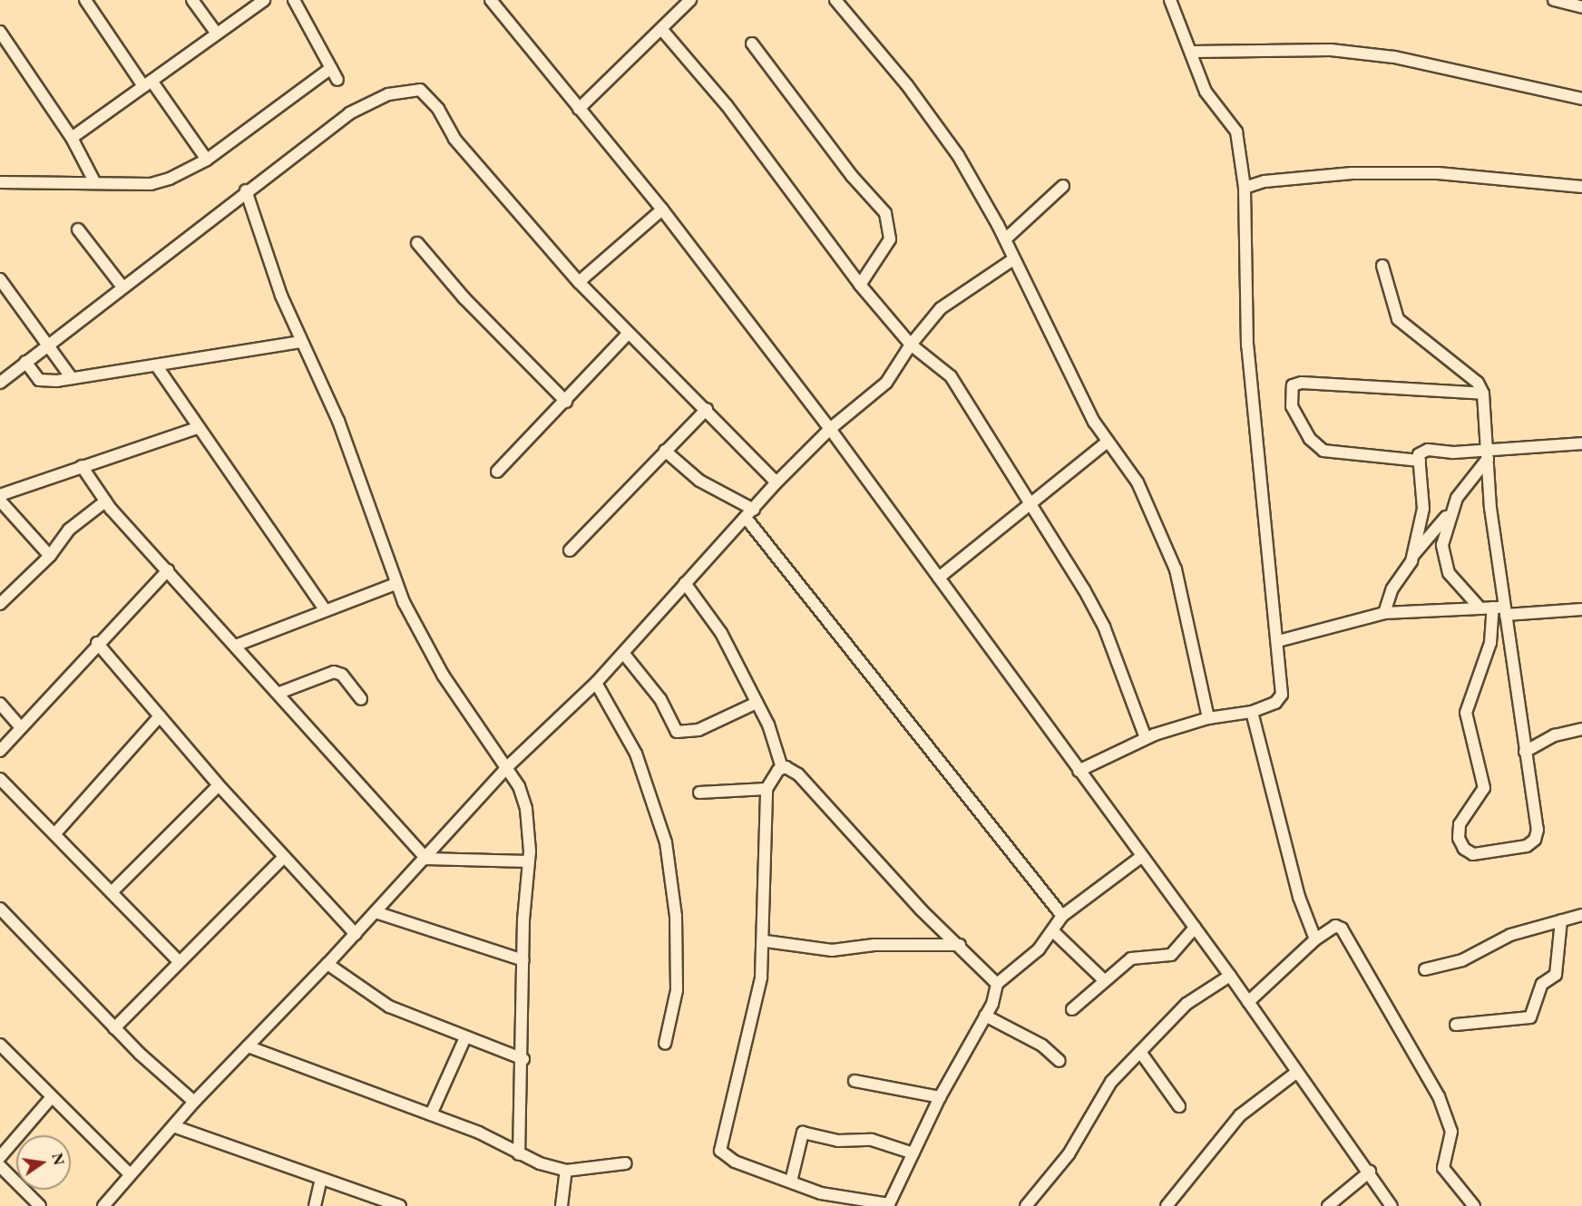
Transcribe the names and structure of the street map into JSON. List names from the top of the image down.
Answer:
{
  "north": "right"
}
